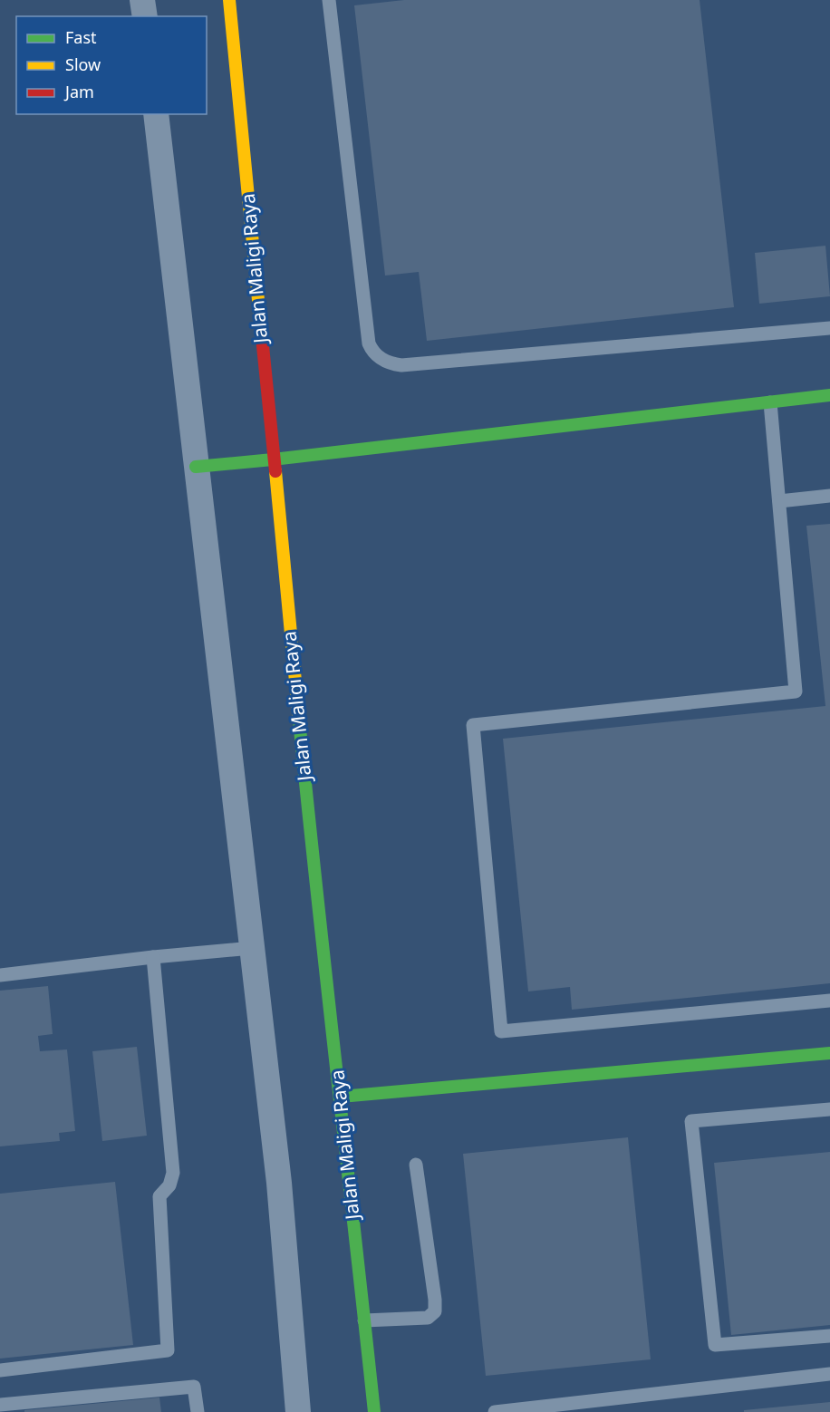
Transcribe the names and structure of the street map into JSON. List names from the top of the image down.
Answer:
{
  "streets": {
    "street": ["Jalan Maligi Raya"]
  },
  "legend": ["Fast", "Slow", "Jam"]
}
